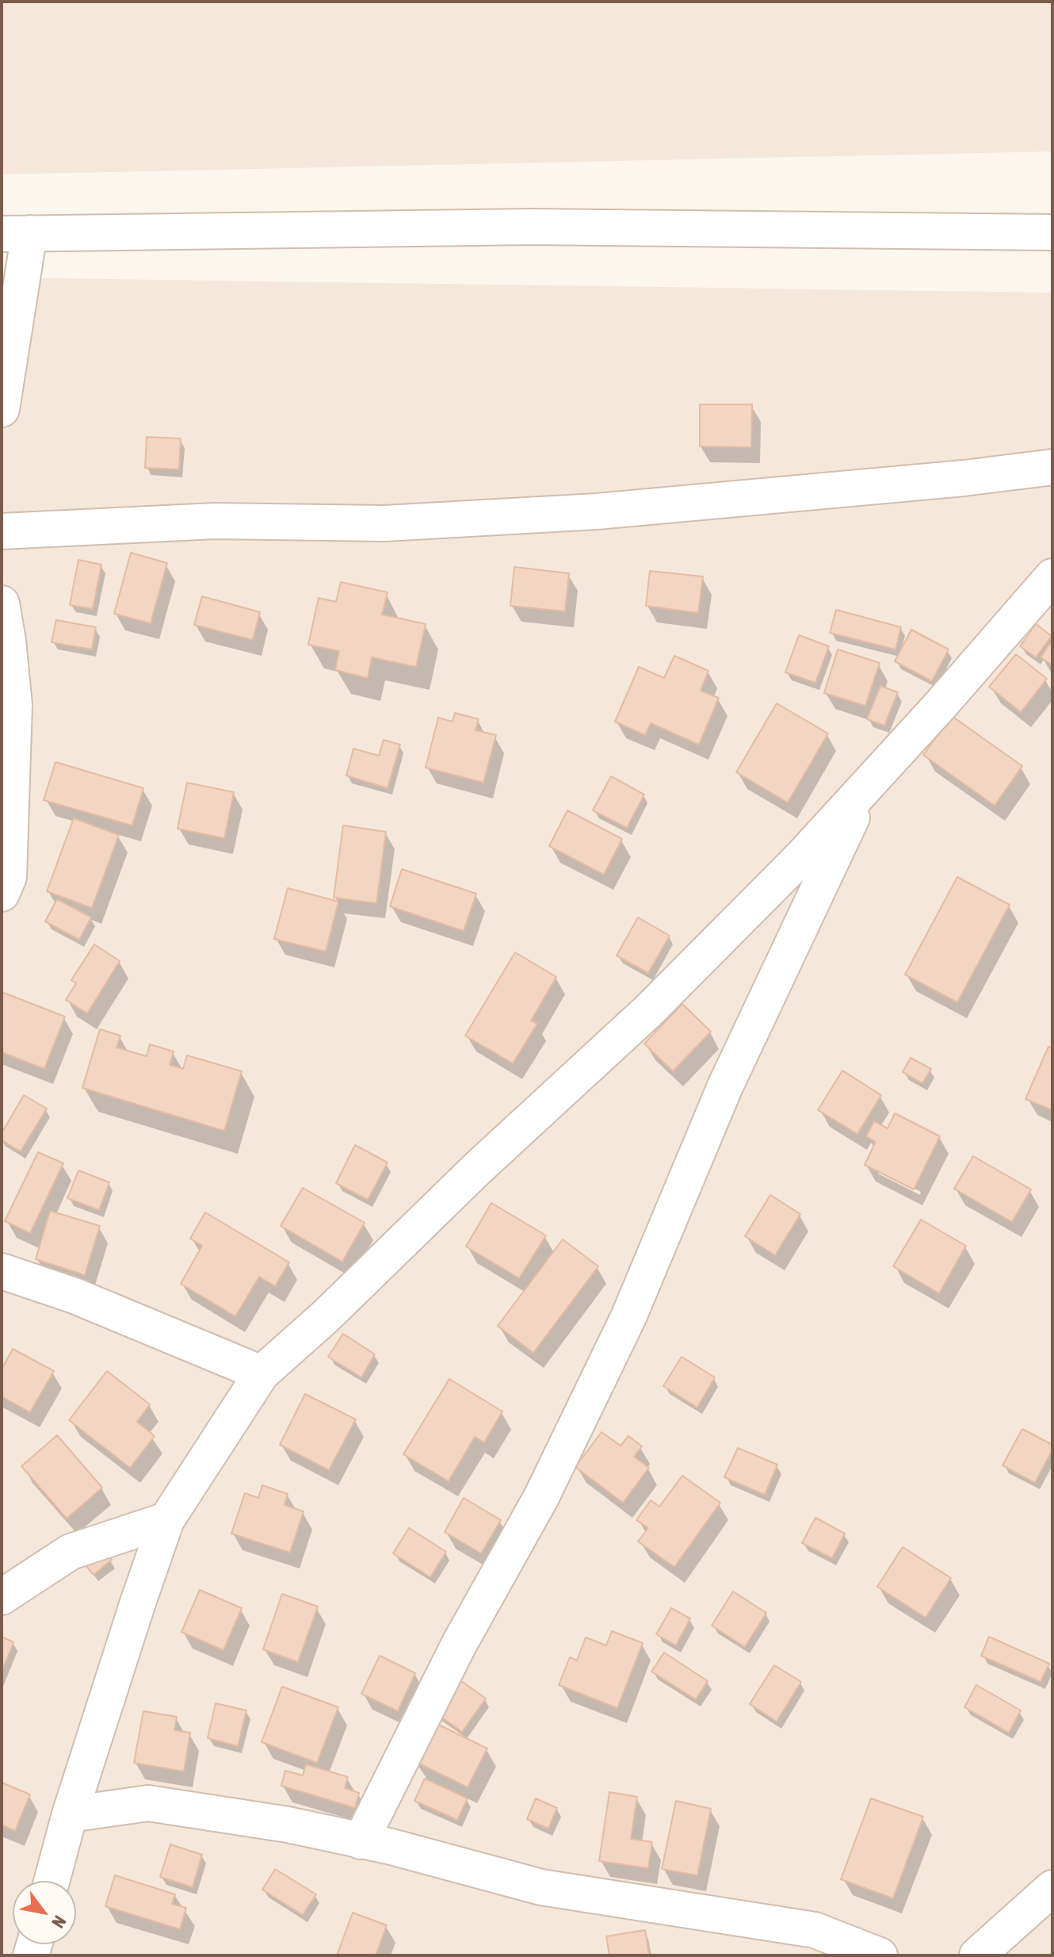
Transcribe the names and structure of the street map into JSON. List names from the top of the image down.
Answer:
{
  "north": "bottom right"
}
